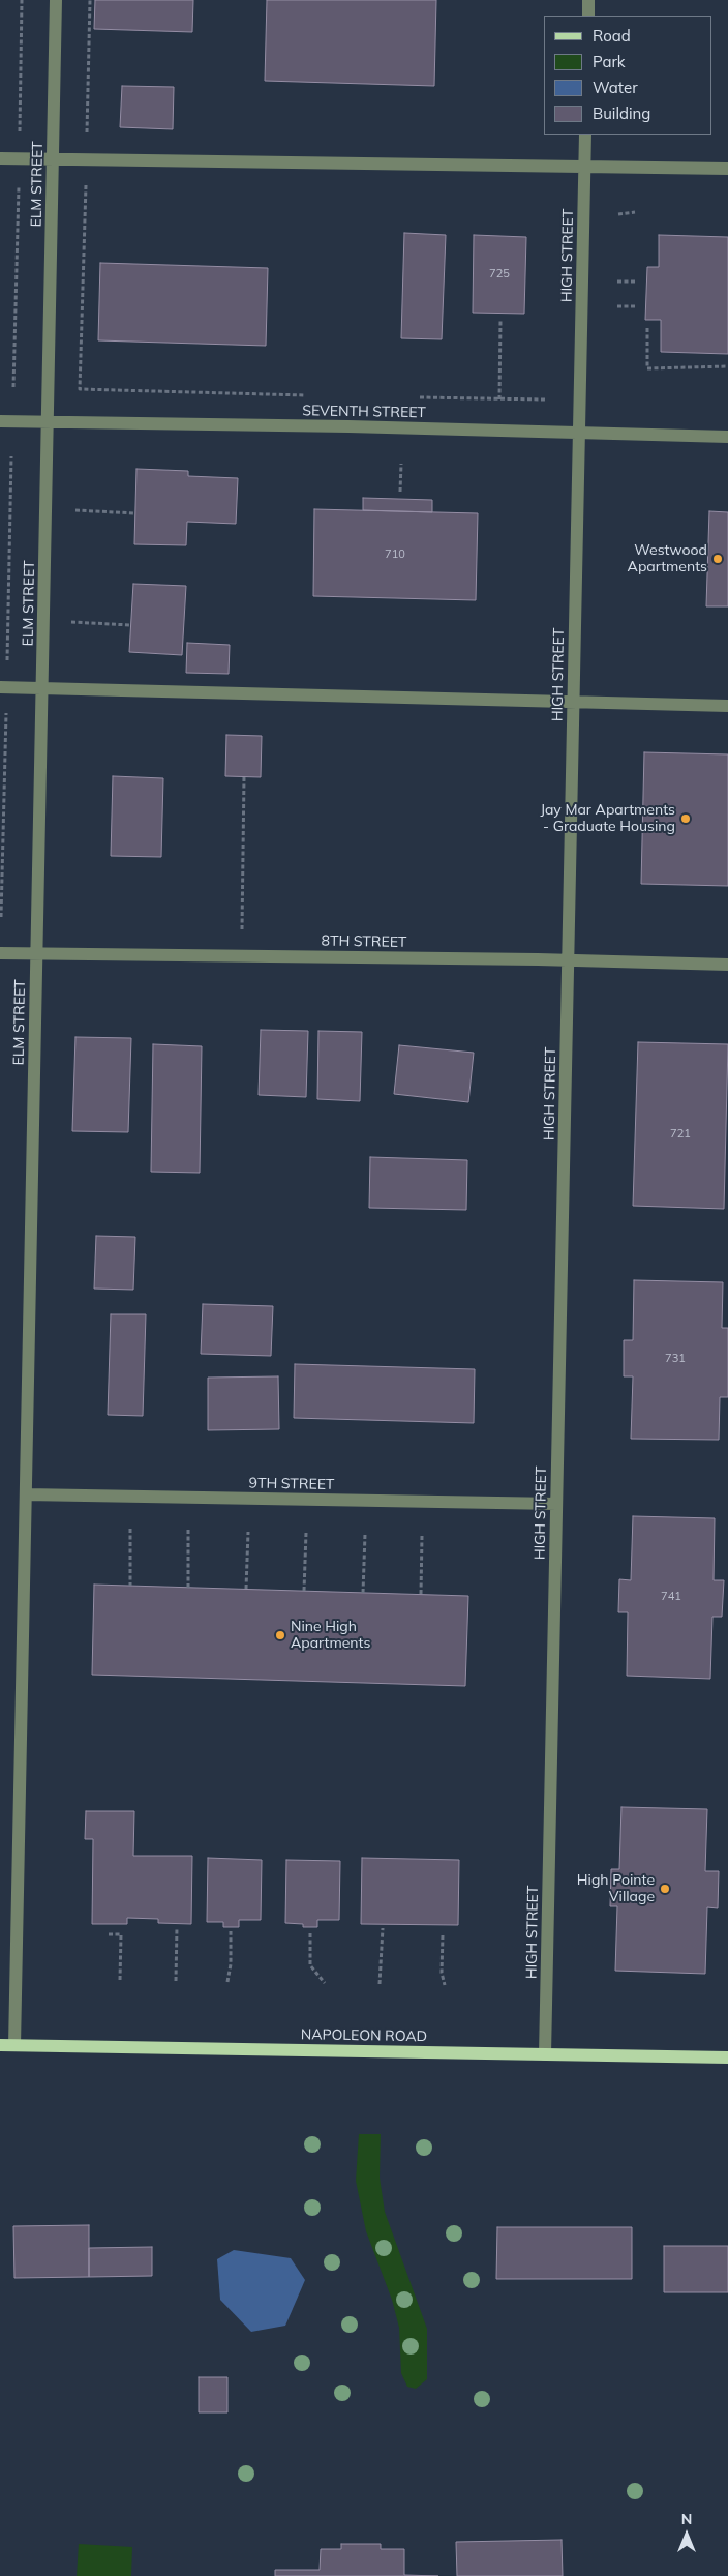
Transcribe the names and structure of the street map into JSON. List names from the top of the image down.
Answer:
{
  "streets": {
    "main road": ["NAPOLEON ROAD"],
    "street": [
      "ELM STREET",
      "HIGH STREET",
      "SEVENTH STREET",
      "8TH STREET",
      "9TH STREET"
    ]
  },
  "crossings": [
    ["ELM STREET", "SEVENTH STREET"],
    ["ELM STREET", "8TH STREET"],
    ["ELM STREET", "9TH STREET"],
    ["ELM STREET", "NAPOLEON ROAD"],
    ["HIGH STREET", "SEVENTH STREET"],
    ["HIGH STREET", "8TH STREET"],
    ["HIGH STREET", "9TH STREET"],
    ["HIGH STREET", "NAPOLEON ROAD"]
  ],
  "places": [
    "Westwood Apartments",
    "Jay Mar Apartments - Graduate Housing",
    "Nine High Apartments",
    "High Pointe Village"
  ],
  "house_numbers": [
    "725",
    "710",
    "721",
    "731",
    "741"
  ],
  "legend": [
    "Road",
    "Park",
    "Water",
    "Building"
  ],
  "north": "top"
}
